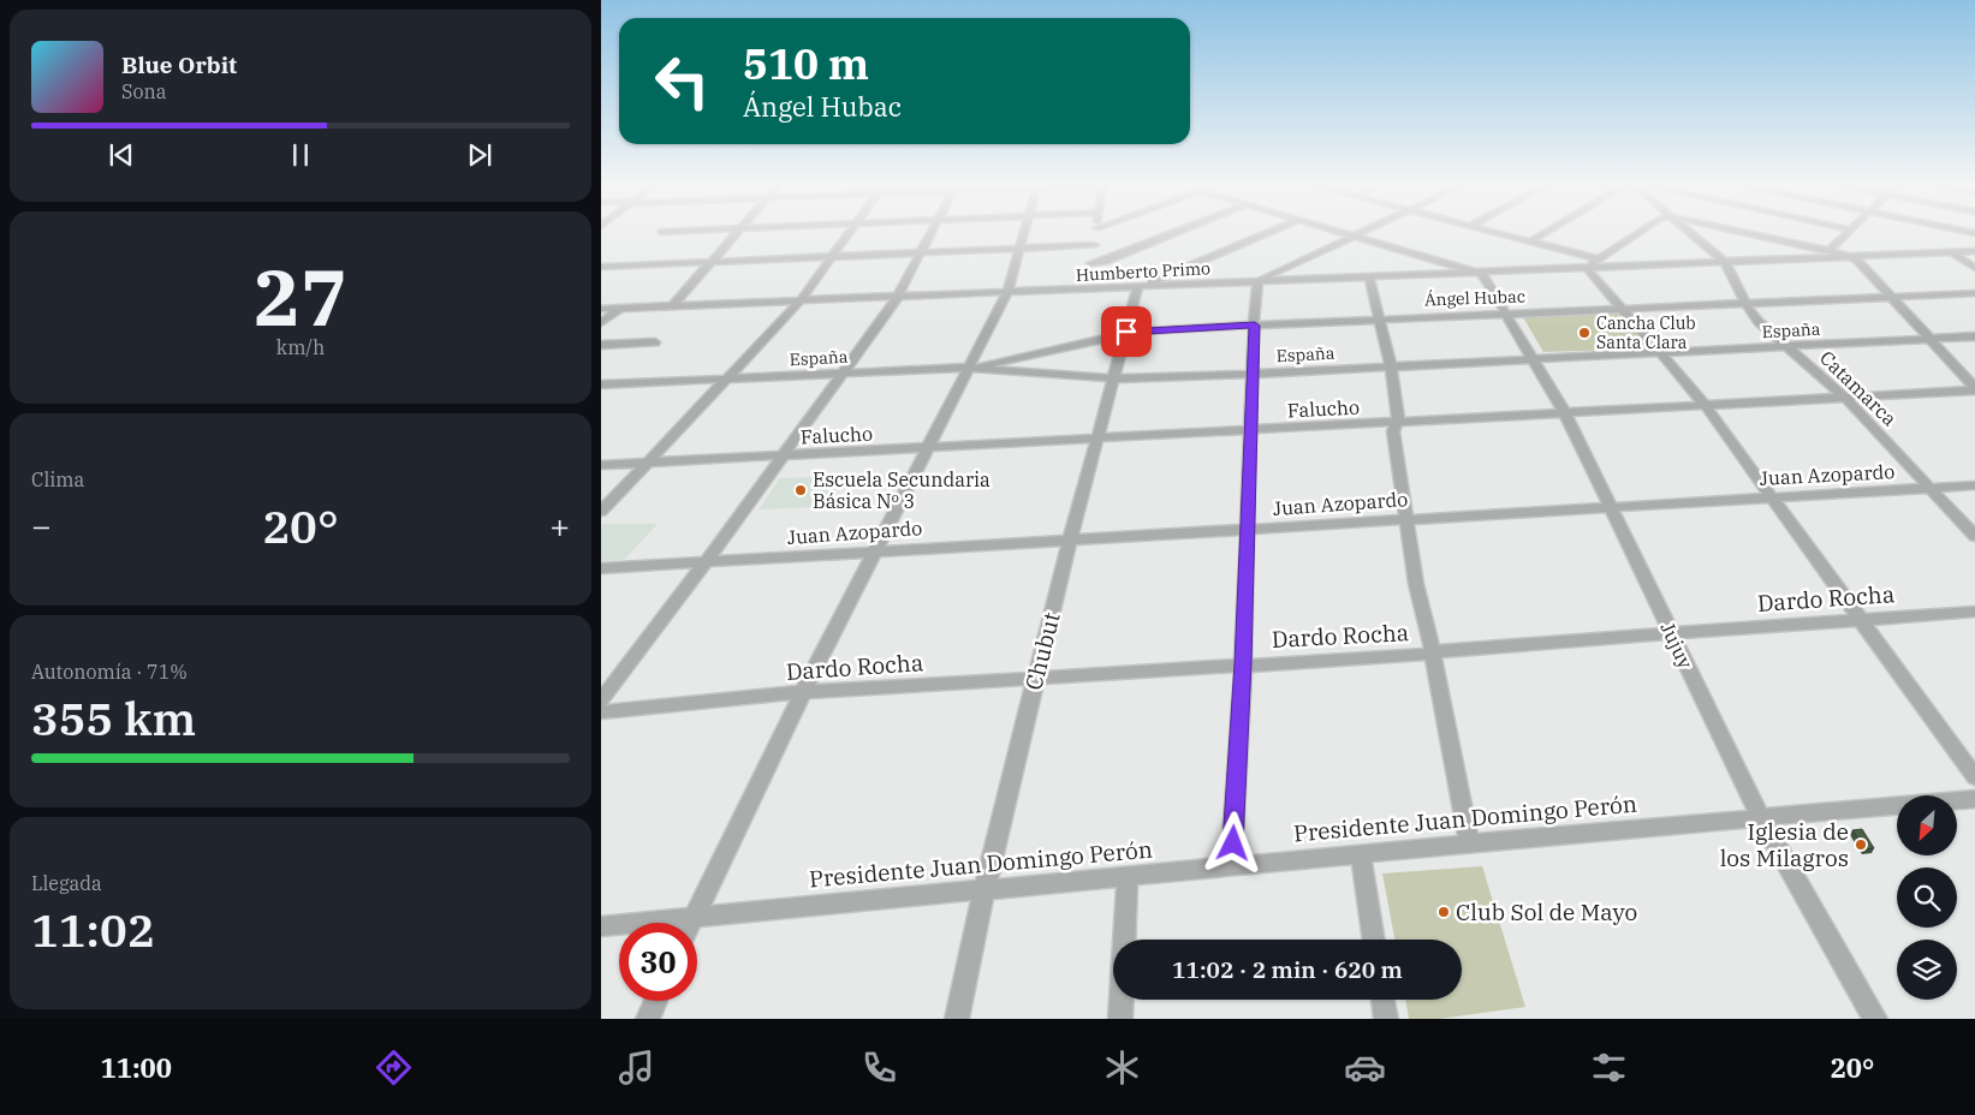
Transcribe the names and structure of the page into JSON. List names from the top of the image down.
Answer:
{
  "streets": {
    "street": [
      "Humberto Primo",
      "Ángel Hubac",
      "España",
      "Catamarca",
      "Falucho",
      "Juan Azopardo",
      "Dardo Rocha",
      "Jujuy",
      "Chubut",
      "Presidente Juan Domingo Perón"
    ]
  },
  "crossings": [
    ["Humberto Primo", "Catamarca"],
    ["Humberto Primo", "Jujuy"],
    ["Humberto Primo", "Chubut"],
    ["Ángel Hubac", "España"],
    ["Ángel Hubac", "Catamarca"],
    ["Ángel Hubac", "Jujuy"],
    ["Ángel Hubac", "Chubut"],
    ["España", "Catamarca"],
    ["España", "Jujuy"],
    ["España", "Chubut"],
    ["Catamarca", "Falucho"],
    ["Catamarca", "Juan Azopardo"],
    ["Falucho", "Jujuy"],
    ["Falucho", "Chubut"],
    ["Juan Azopardo", "Jujuy"],
    ["Juan Azopardo", "Chubut"],
    ["Dardo Rocha", "Jujuy"],
    ["Dardo Rocha", "Chubut"],
    ["Jujuy", "Presidente Juan Domingo Perón"],
    ["Chubut", "Presidente Juan Domingo Perón"]
  ],
  "places": [
    "Cancha Club Santa Clara",
    "Escuela Secundaria Básica Nº 3",
    "Iglesia de los Milagros",
    "Club Sol de Mayo"
  ],
  "north": "bottom left",
  "page": {
    "turn": ["510 m", "Ángel Hubac"],
    "song": ["Blue Orbit", "Sona"],
    "tile": [
      ["27", "km/h"],
      "Clima",
      ["Autonomía · 71%", "355 km"],
      ["Llegada", "11:02"]
    ],
    "heat": ["−", "20°", "+"],
    "limit": "30",
    "trip": "11:02 · 2 min · 620 m",
    "tabs": ["11:00", "20°"]
  }
}
